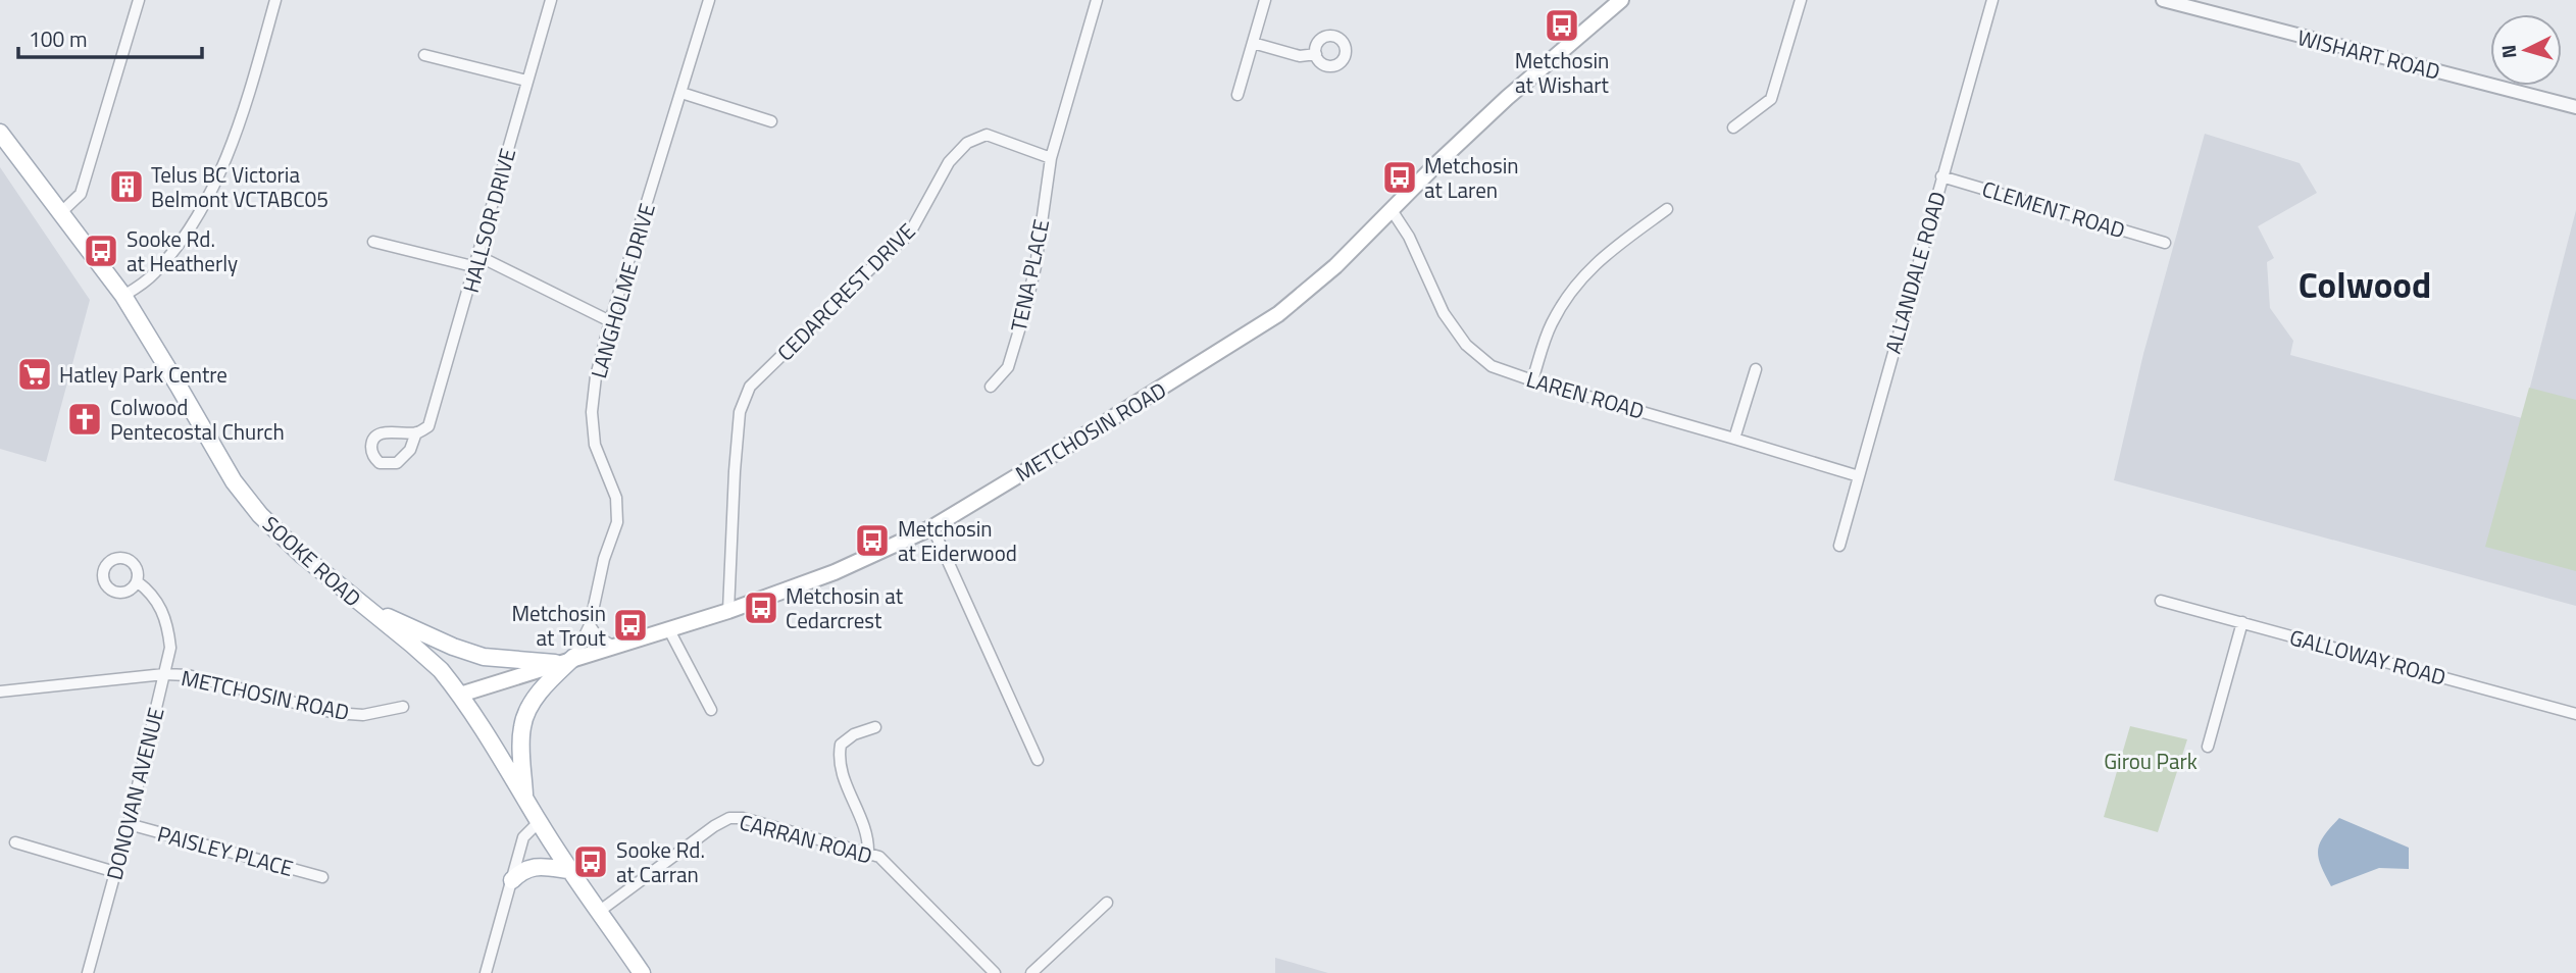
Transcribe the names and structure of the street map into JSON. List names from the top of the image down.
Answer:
{
  "streets": {
    "main road": ["METCHOSIN ROAD", "SOOKE ROAD"],
    "street": [
      "WISHART ROAD",
      "CLEMENT ROAD",
      "HALLSOR DRIVE",
      "ALLANDALE ROAD",
      "TENA PLACE",
      "LANGHOLME DRIVE",
      "CEDARCREST DRIVE",
      "LAREN ROAD",
      "GALLOWAY ROAD",
      "DONOVAN AVENUE",
      "CARRAN ROAD",
      "PAISLEY PLACE"
    ]
  },
  "crossings": [
    ["CLEMENT ROAD", "ALLANDALE ROAD"],
    ["ALLANDALE ROAD", "LAREN ROAD"],
    ["TENA PLACE", "CEDARCREST DRIVE"],
    ["LANGHOLME DRIVE", "METCHOSIN ROAD"],
    ["CEDARCREST DRIVE", "METCHOSIN ROAD"],
    ["LAREN ROAD", "METCHOSIN ROAD"],
    ["METCHOSIN ROAD", "SOOKE ROAD"],
    ["METCHOSIN ROAD", "DONOVAN AVENUE"],
    ["SOOKE ROAD", "CARRAN ROAD"],
    ["DONOVAN AVENUE", "PAISLEY PLACE"]
  ],
  "districts": ["Colwood"],
  "parks": ["Girou Park"],
  "places": {
    "bus stop": [
      "Metchosin at Wishart",
      "Metchosin at Laren",
      "Sooke Rd. at Heatherly",
      "Metchosin at Eiderwood",
      "Metchosin at Cedarcrest",
      "Metchosin at Trout",
      "Sooke Rd. at Carran"
    ],
    "building": ["Telus BC Victoria Belmont VCTABC05"],
    "supermarket": ["Hatley Park Centre"],
    "church": ["Colwood Pentecostal Church"]
  },
  "scale_bar": "100 m",
  "north": "left"
}
